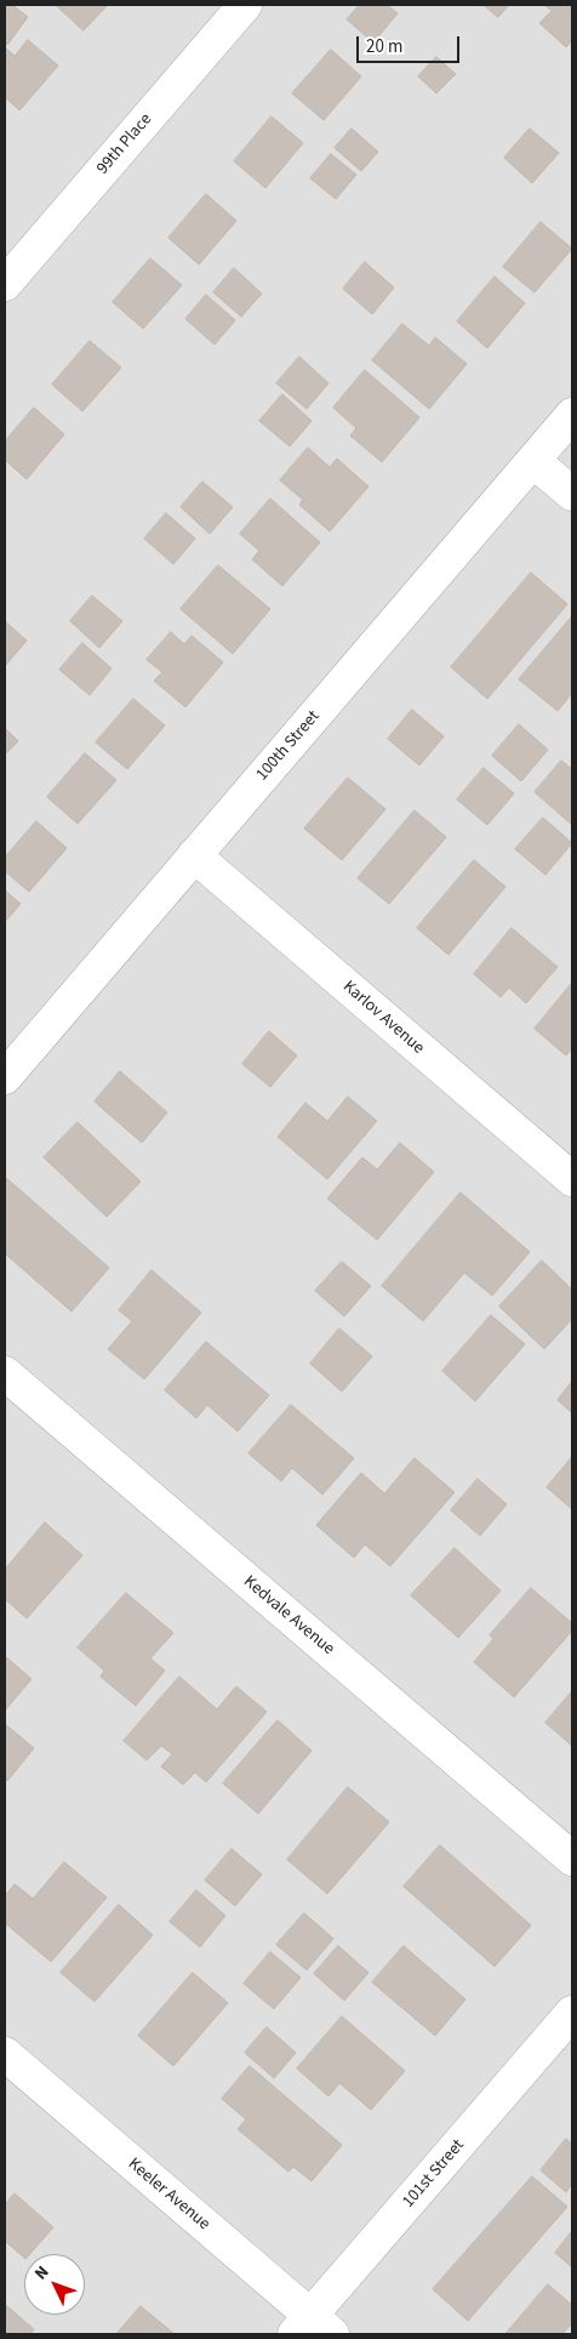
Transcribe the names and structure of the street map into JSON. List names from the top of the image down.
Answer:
{
  "streets": {
    "street": [
      "99th Place",
      "100th Street",
      "Karlov Avenue",
      "Kedvale Avenue",
      "101st Street",
      "Keeler Avenue"
    ]
  },
  "crossings": [
    ["100th Street", "Karlov Avenue"],
    ["101st Street", "Keeler Avenue"]
  ],
  "scale_bar": "20 m",
  "north": "top left"
}
